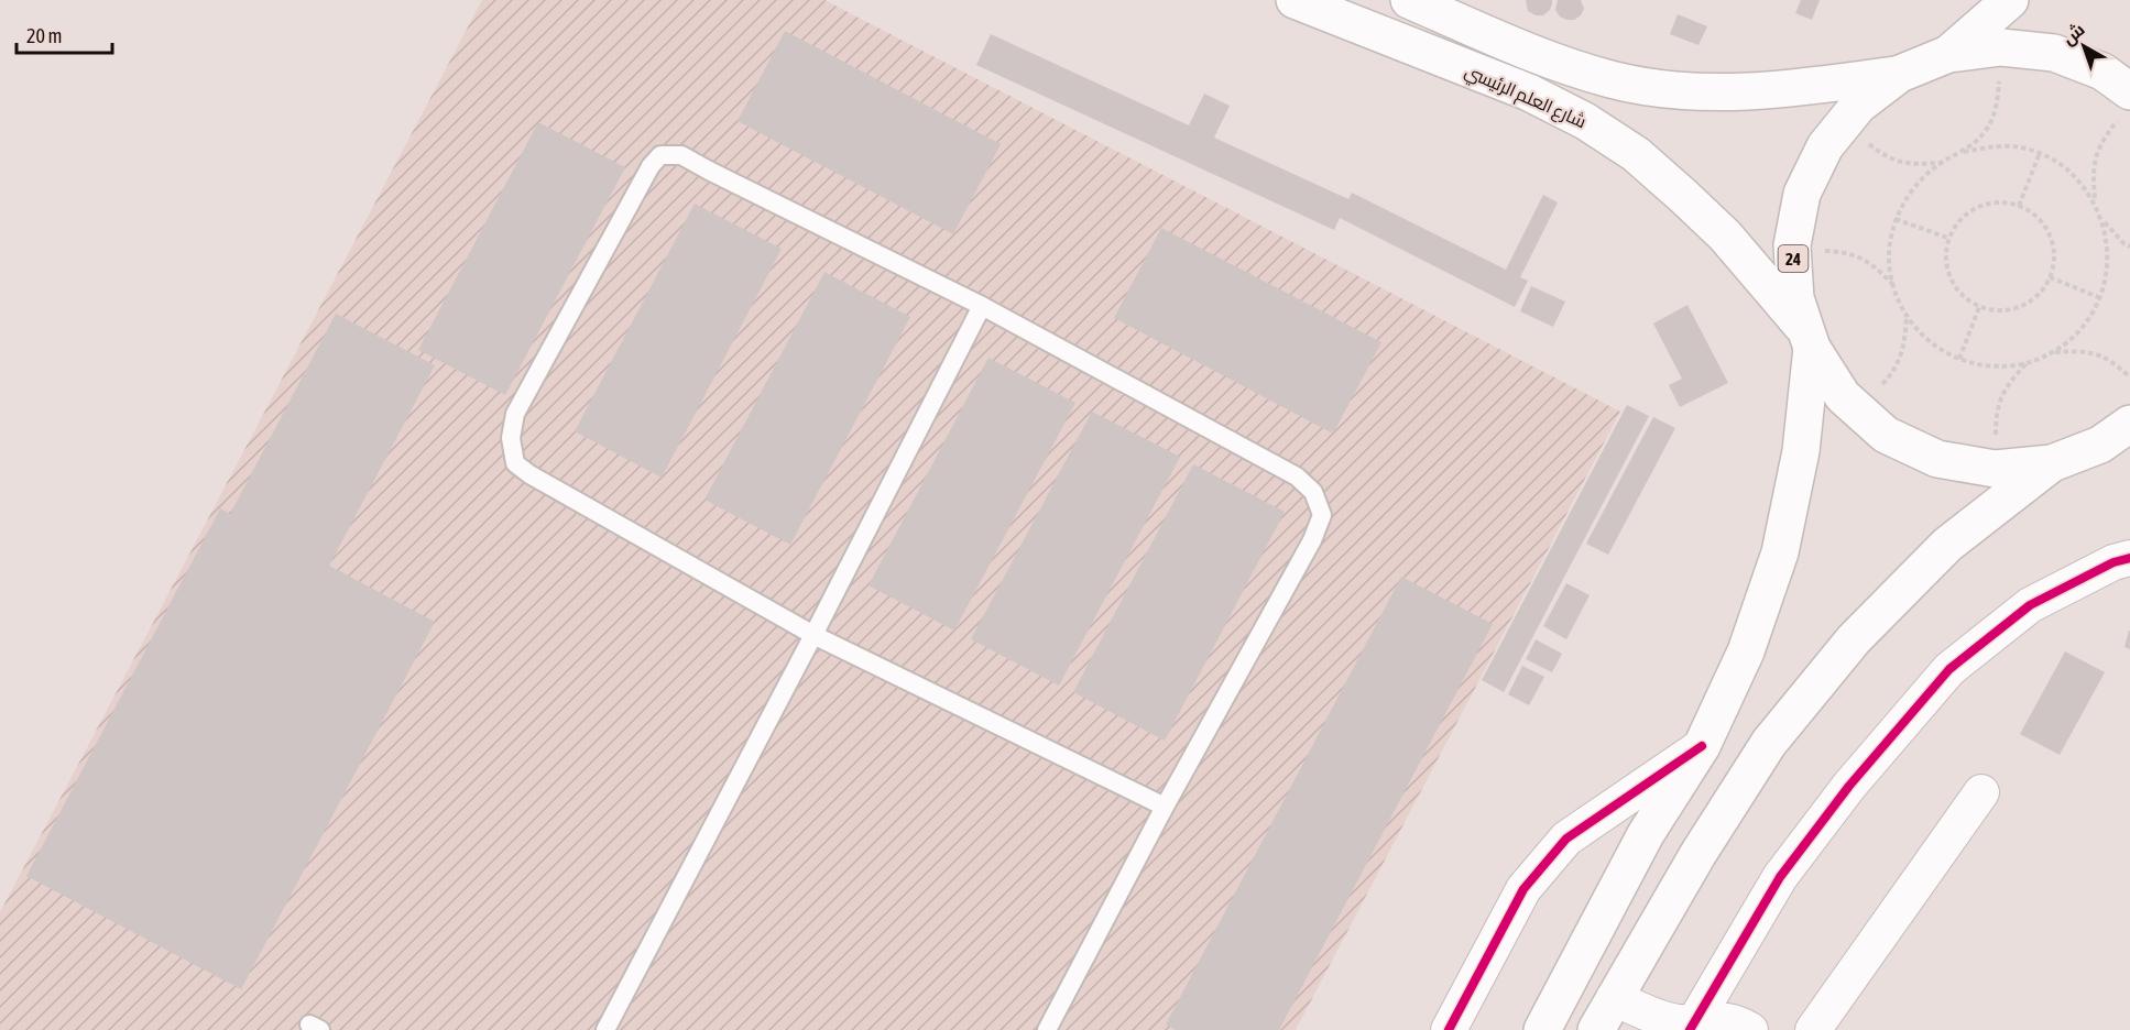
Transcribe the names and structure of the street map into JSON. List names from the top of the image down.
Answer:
{
  "streets": {
    "main road": ["شارع العلم الرئيسي", "24"]
  },
  "crossings": [
    ["شارع العلم الرئيسي", "24"]
  ],
  "scale_bar": "20 m",
  "north": "top left"
}
